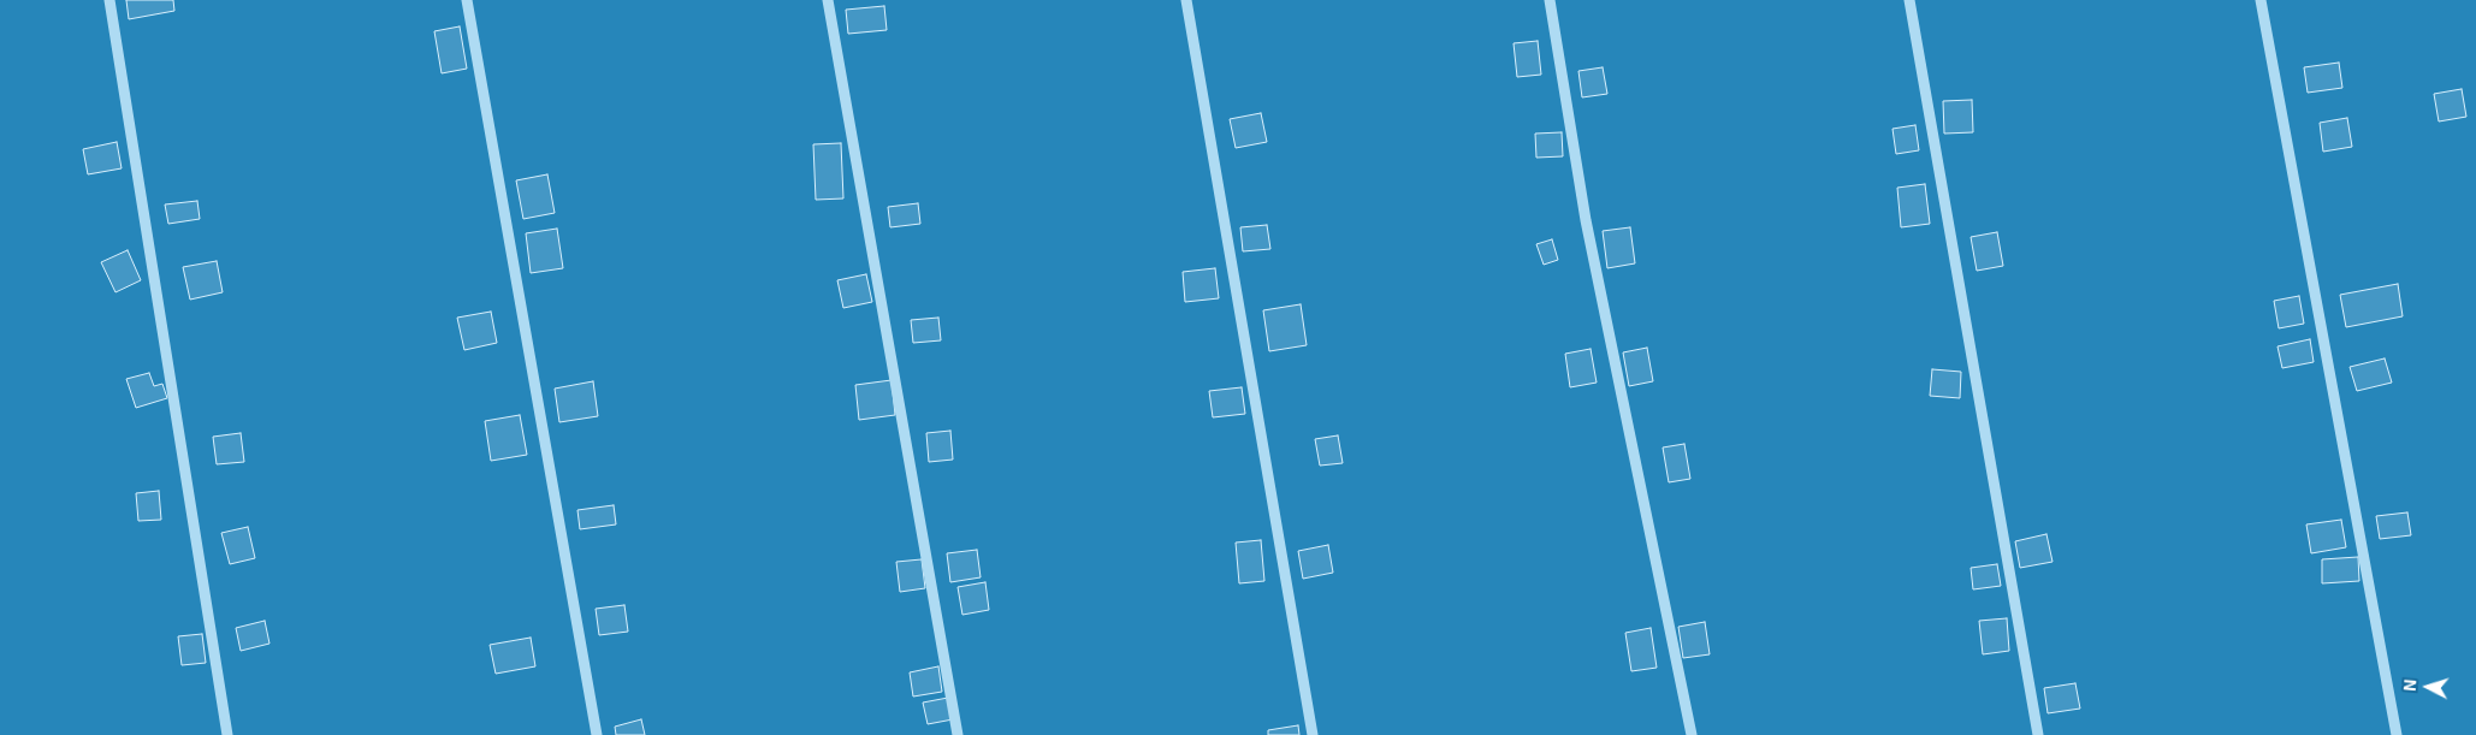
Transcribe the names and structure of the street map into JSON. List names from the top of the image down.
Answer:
{
  "north": "left"
}
